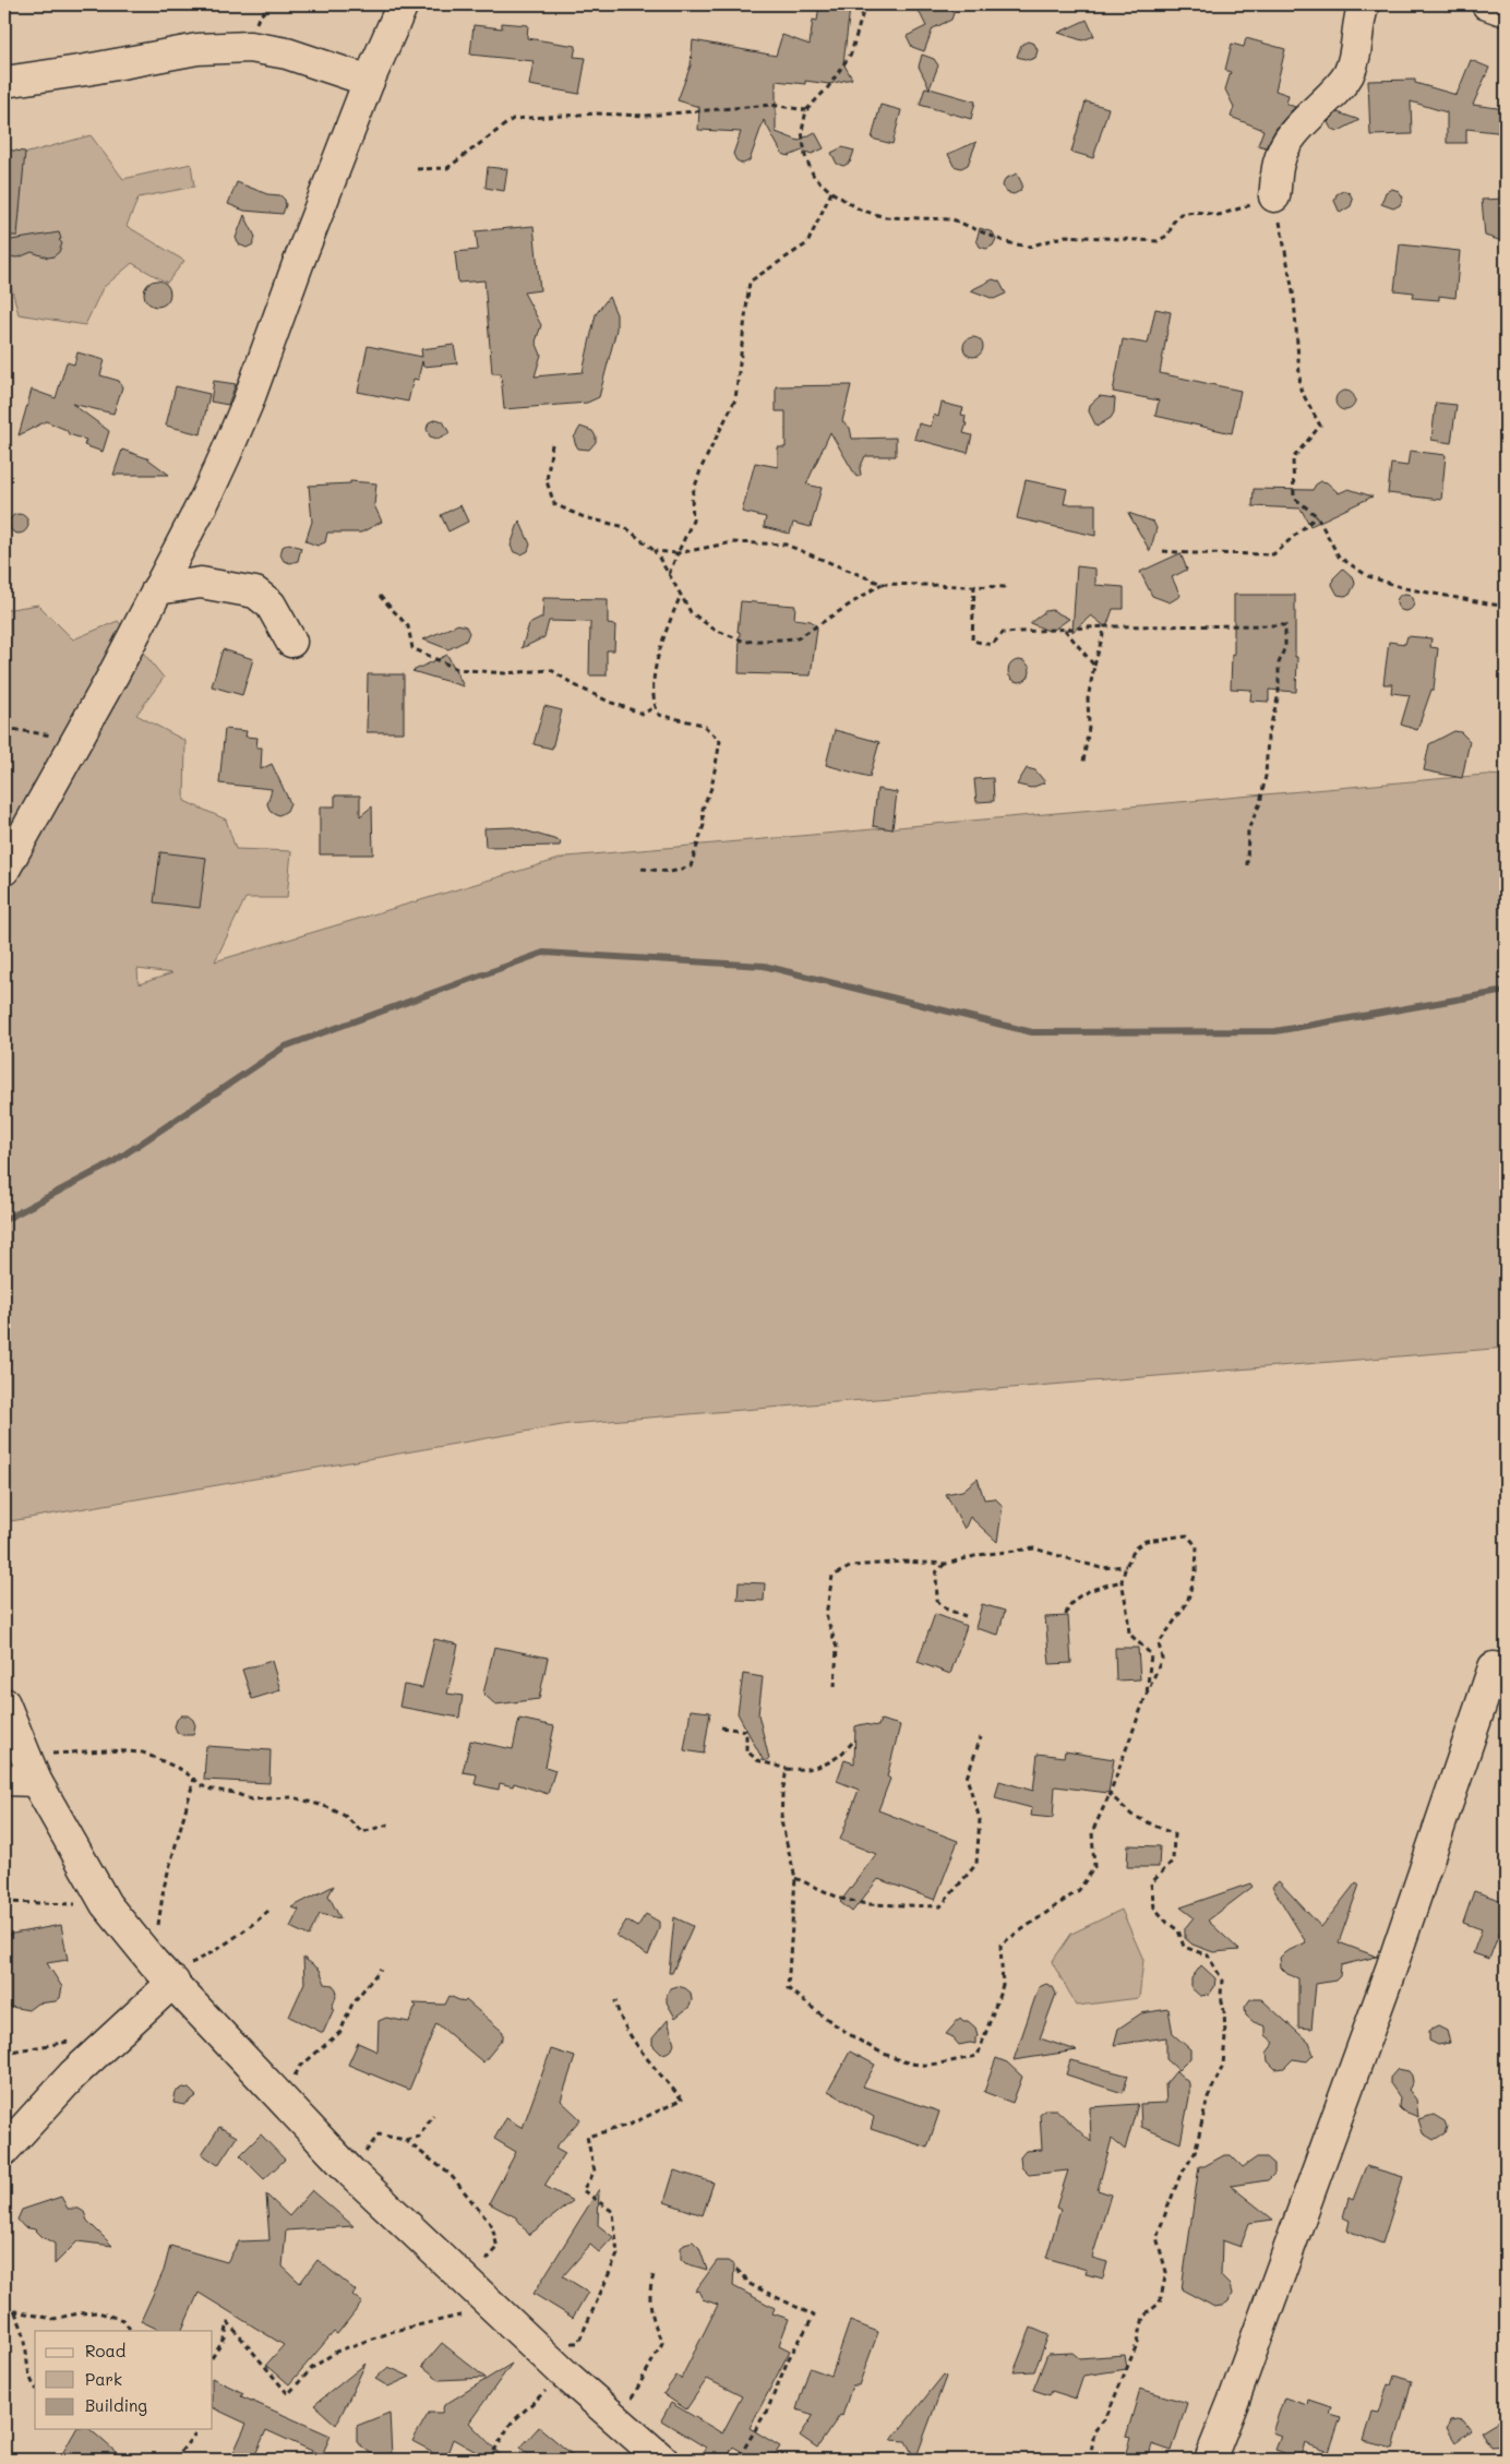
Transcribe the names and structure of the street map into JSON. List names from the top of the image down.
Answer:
{
  "legend": ["Road", "Park", "Building"]
}
